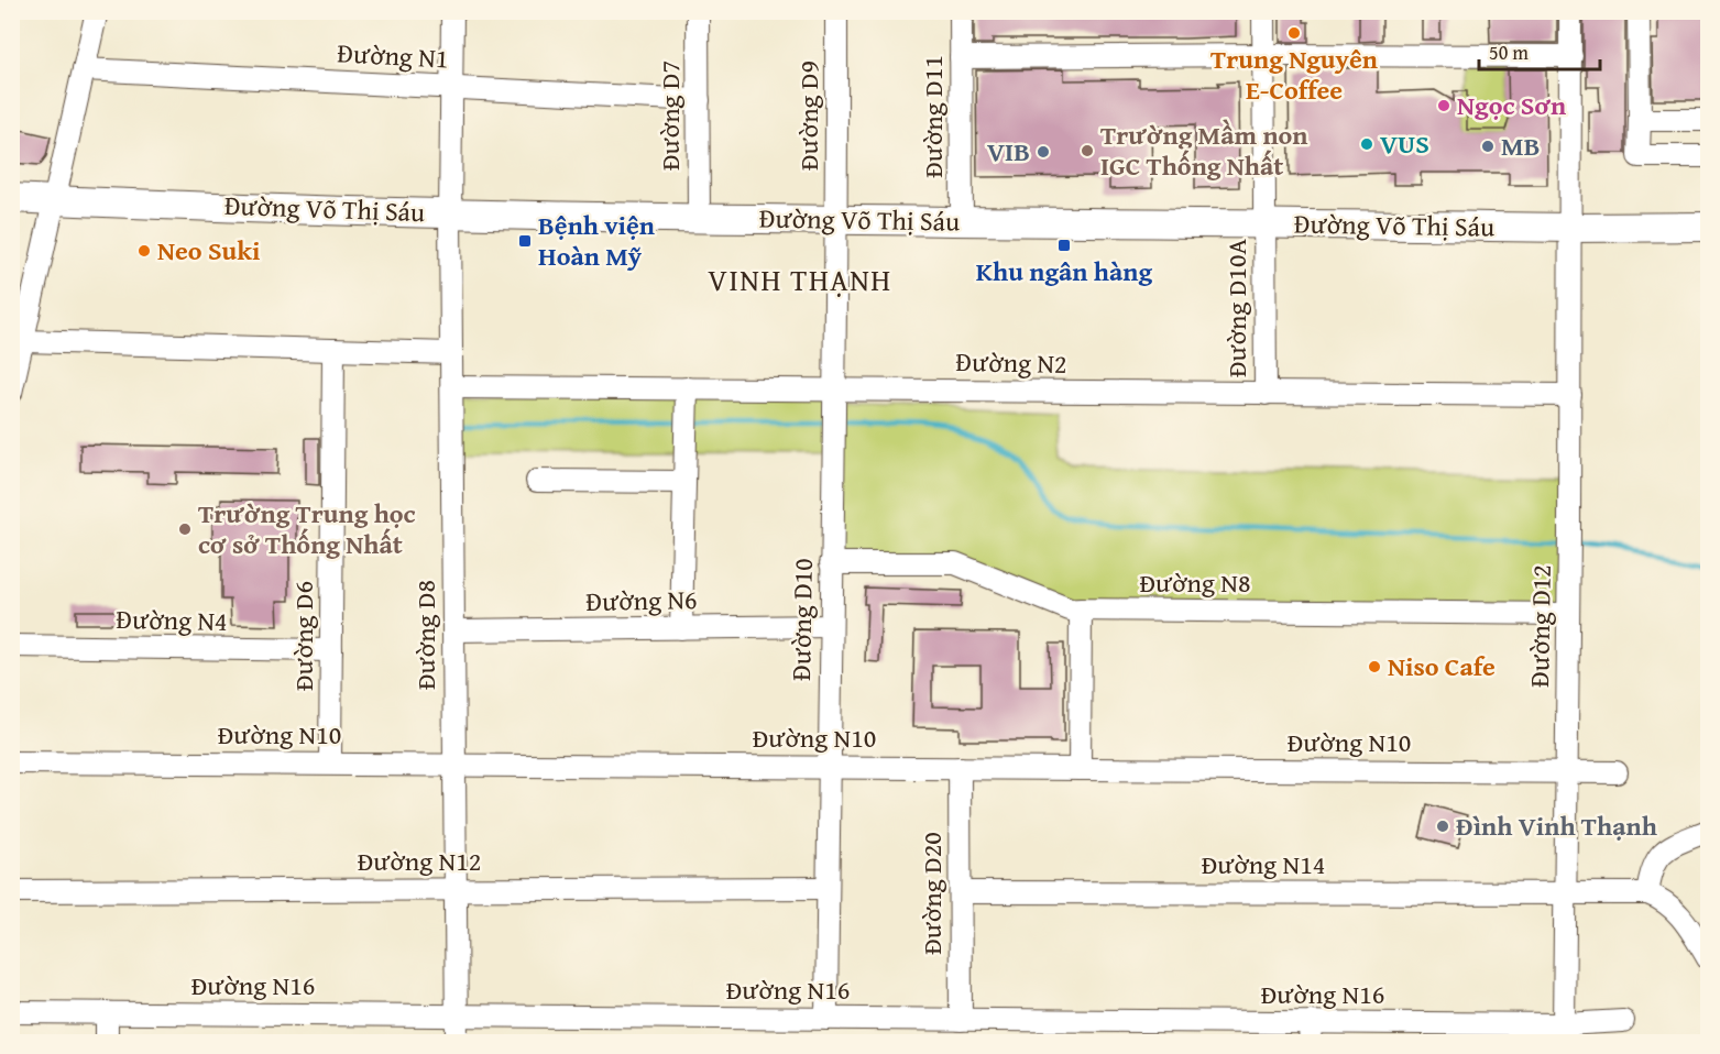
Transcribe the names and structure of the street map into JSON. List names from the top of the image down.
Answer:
{
  "streets": {
    "main road": ["Đường Võ Thị Sáu"],
    "street": [
      "Đường N1",
      "Đường D7",
      "Đường D9",
      "Đường D11",
      "Đường D10A",
      "Đường N2",
      "Đường N8",
      "Đường N6",
      "Đường D10",
      "Đường N4",
      "Đường D12",
      "Đường D8",
      "Đường D6",
      "Đường N10",
      "Đường N12",
      "Đường N14",
      "Đường D20",
      "Đường N16"
    ]
  },
  "crossings": [
    ["Đường N1", "Đường D7"],
    ["Đường N1", "Đường D8"],
    ["Đường D7", "Đường Võ Thị Sáu"],
    ["Đường D9", "Đường Võ Thị Sáu"],
    ["Đường D9", "Đường D10"],
    ["Đường D11", "Đường Võ Thị Sáu"],
    ["Đường Võ Thị Sáu", "Đường D10A"],
    ["Đường Võ Thị Sáu", "Đường D10"],
    ["Đường Võ Thị Sáu", "Đường D12"],
    ["Đường Võ Thị Sáu", "Đường D8"],
    ["Đường D10A", "Đường N2"],
    ["Đường N2", "Đường D10"],
    ["Đường N2", "Đường D12"],
    ["Đường N2", "Đường D8"],
    ["Đường N8", "Đường D10"],
    ["Đường N8", "Đường D12"],
    ["Đường N6", "Đường D10"],
    ["Đường N6", "Đường D8"],
    ["Đường D10", "Đường N10"],
    ["Đường D10", "Đường N12"],
    ["Đường D10", "Đường N16"],
    ["Đường N4", "Đường D6"],
    ["Đường D12", "Đường N10"],
    ["Đường D12", "Đường N14"],
    ["Đường D12", "Đường N16"],
    ["Đường D8", "Đường N10"],
    ["Đường D8", "Đường N12"],
    ["Đường D8", "Đường N16"],
    ["Đường D6", "Đường N10"],
    ["Đường N10", "Đường D20"],
    ["Đường N14", "Đường D20"],
    ["Đường D20", "Đường N16"]
  ],
  "districts": ["VINH THẠNH"],
  "places": {
    "other": [
      "Trung Nguyên E-Coffee",
      "Ngọc Sơn",
      "VUS",
      "MB",
      "Trường Mầm non IGC Thống Nhất",
      "VIB",
      "Neo Suki",
      "Trường Trung học cơ sở Thống Nhất",
      "Niso Cafe",
      "Đình Vinh Thạnh"
    ],
    "transit": ["Bệnh viện Hoàn Mỹ", "Khu ngân hàng"]
  },
  "scale_bar": "50 m"
}
